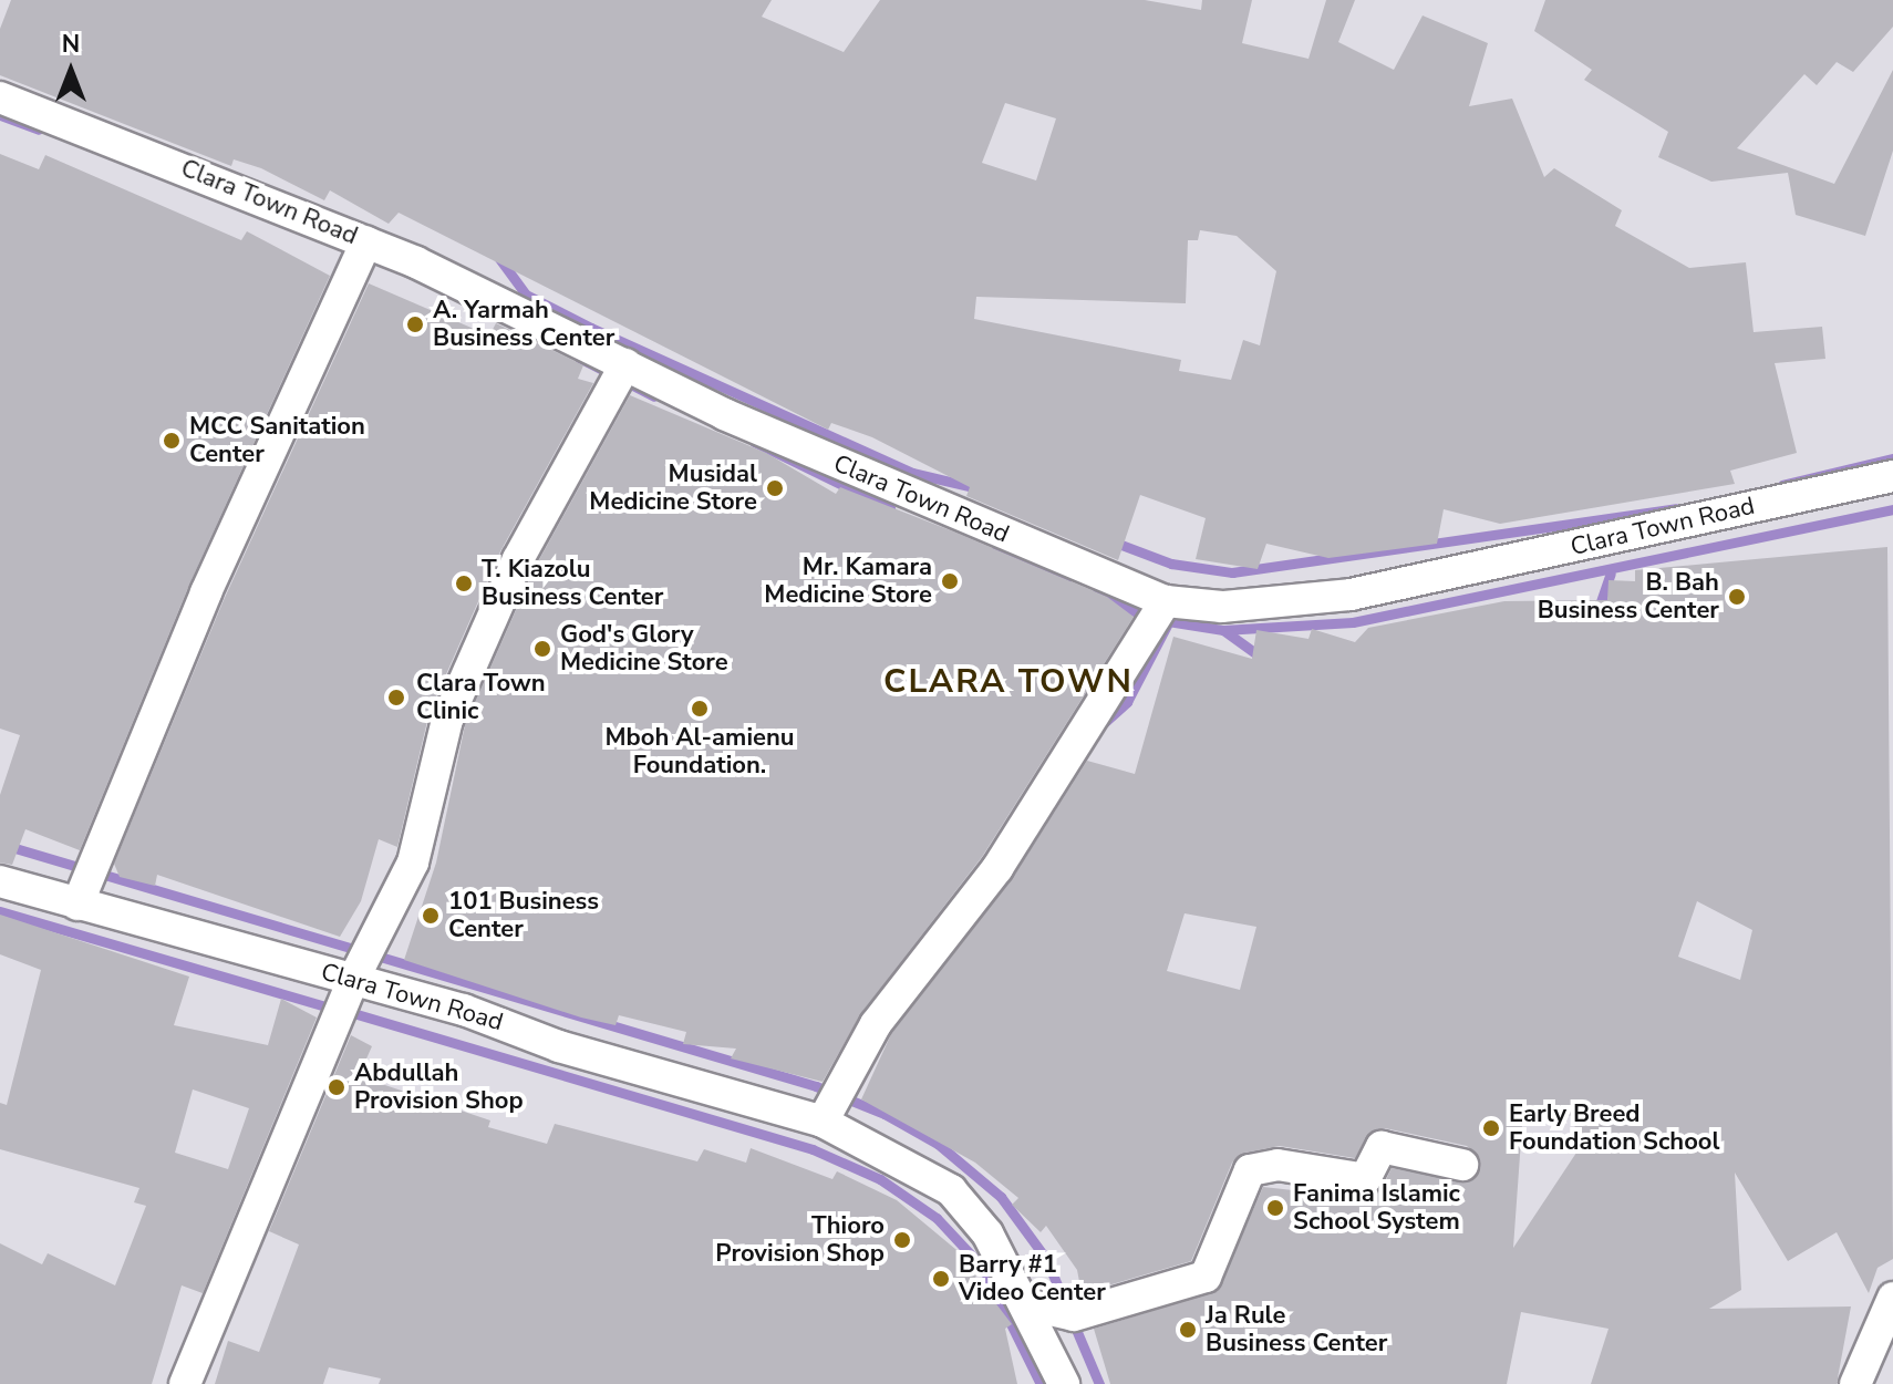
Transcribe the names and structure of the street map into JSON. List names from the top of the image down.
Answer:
{
  "streets": {
    "street": ["Clara Town Road"]
  },
  "districts": ["CLARA TOWN"],
  "places": [
    "A. Yarmah Business Center",
    "MCC Sanitation Center",
    "Musidal Medicine Store",
    "Mr. Kamara Medicine Store",
    "T. Kiazolu Business Center",
    "B. Bah Business Center",
    "God's Glory Medicine Store",
    "Clara Town Clinic",
    "Mboh Al-amienu Foundation.",
    "101 Business Center",
    "Abdullah Provision Shop",
    "Early Breed Foundation School",
    "Fanima Islamic School System",
    "Thioro Provision Shop",
    "Barry #1 Video Center",
    "Ja Rule Business Center"
  ],
  "north": "top"
}
